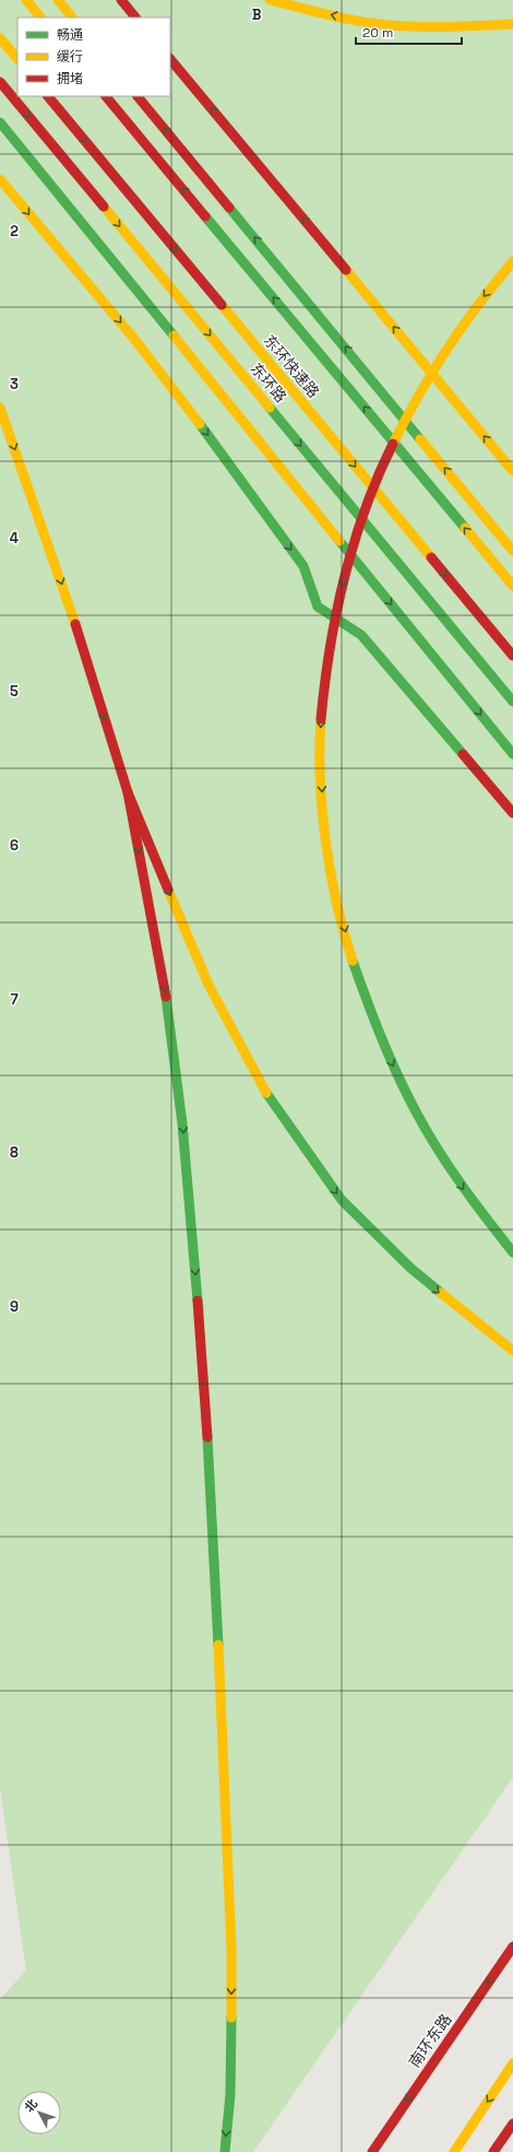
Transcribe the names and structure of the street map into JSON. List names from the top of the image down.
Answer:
{
  "streets": {
    "main road": ["东环快速路", "东环路", "南环东路"]
  },
  "legend": ["畅通", "缓行", "拥堵"],
  "scale_bar": "20 m",
  "north": "top left",
  "grid": {
    "columns": ["B"],
    "rows": [
      "2",
      "3",
      "4",
      "5",
      "6",
      "7",
      "8",
      "9"
    ]
  }
}
